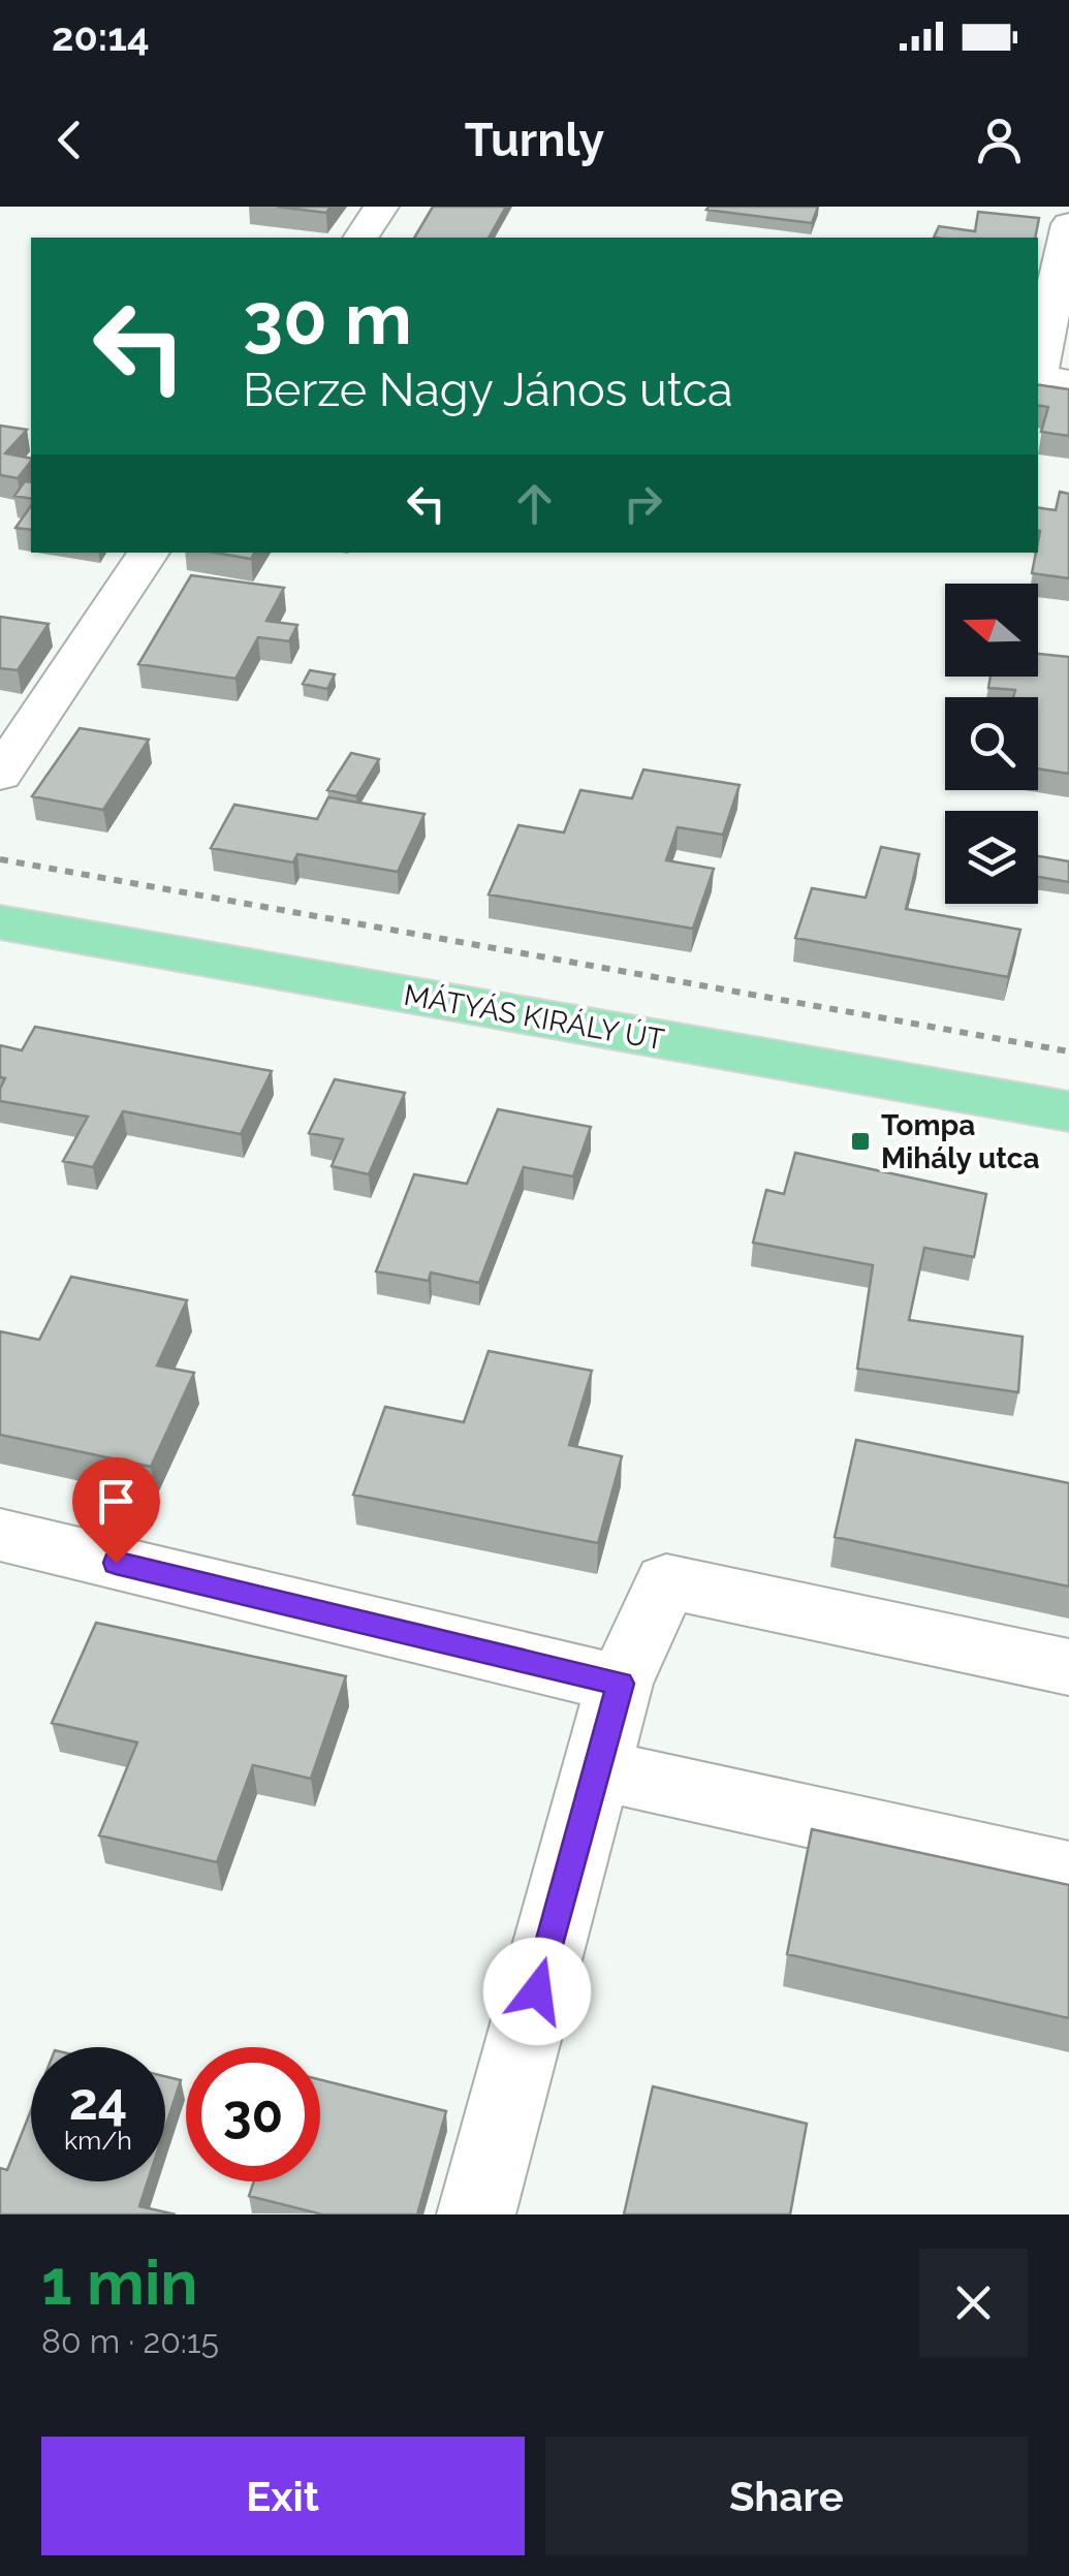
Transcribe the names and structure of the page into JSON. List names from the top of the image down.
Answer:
{
  "streets": {
    "main road": ["MÁTYÁS KIRÁLY ÚT"]
  },
  "places": {
    "transit": ["Tompa Mihály utca"]
  },
  "north": "left",
  "page": {
    "status": "20:14",
    "header": "Turnly",
    "turn": ["30 m", "Berze Nagy János utca"],
    "speed": "24 km/h",
    "limit": "30",
    "heading": ["1 min", "80 m · 20:15"],
    "buttons": ["Exit", "Share"]
  }
}
